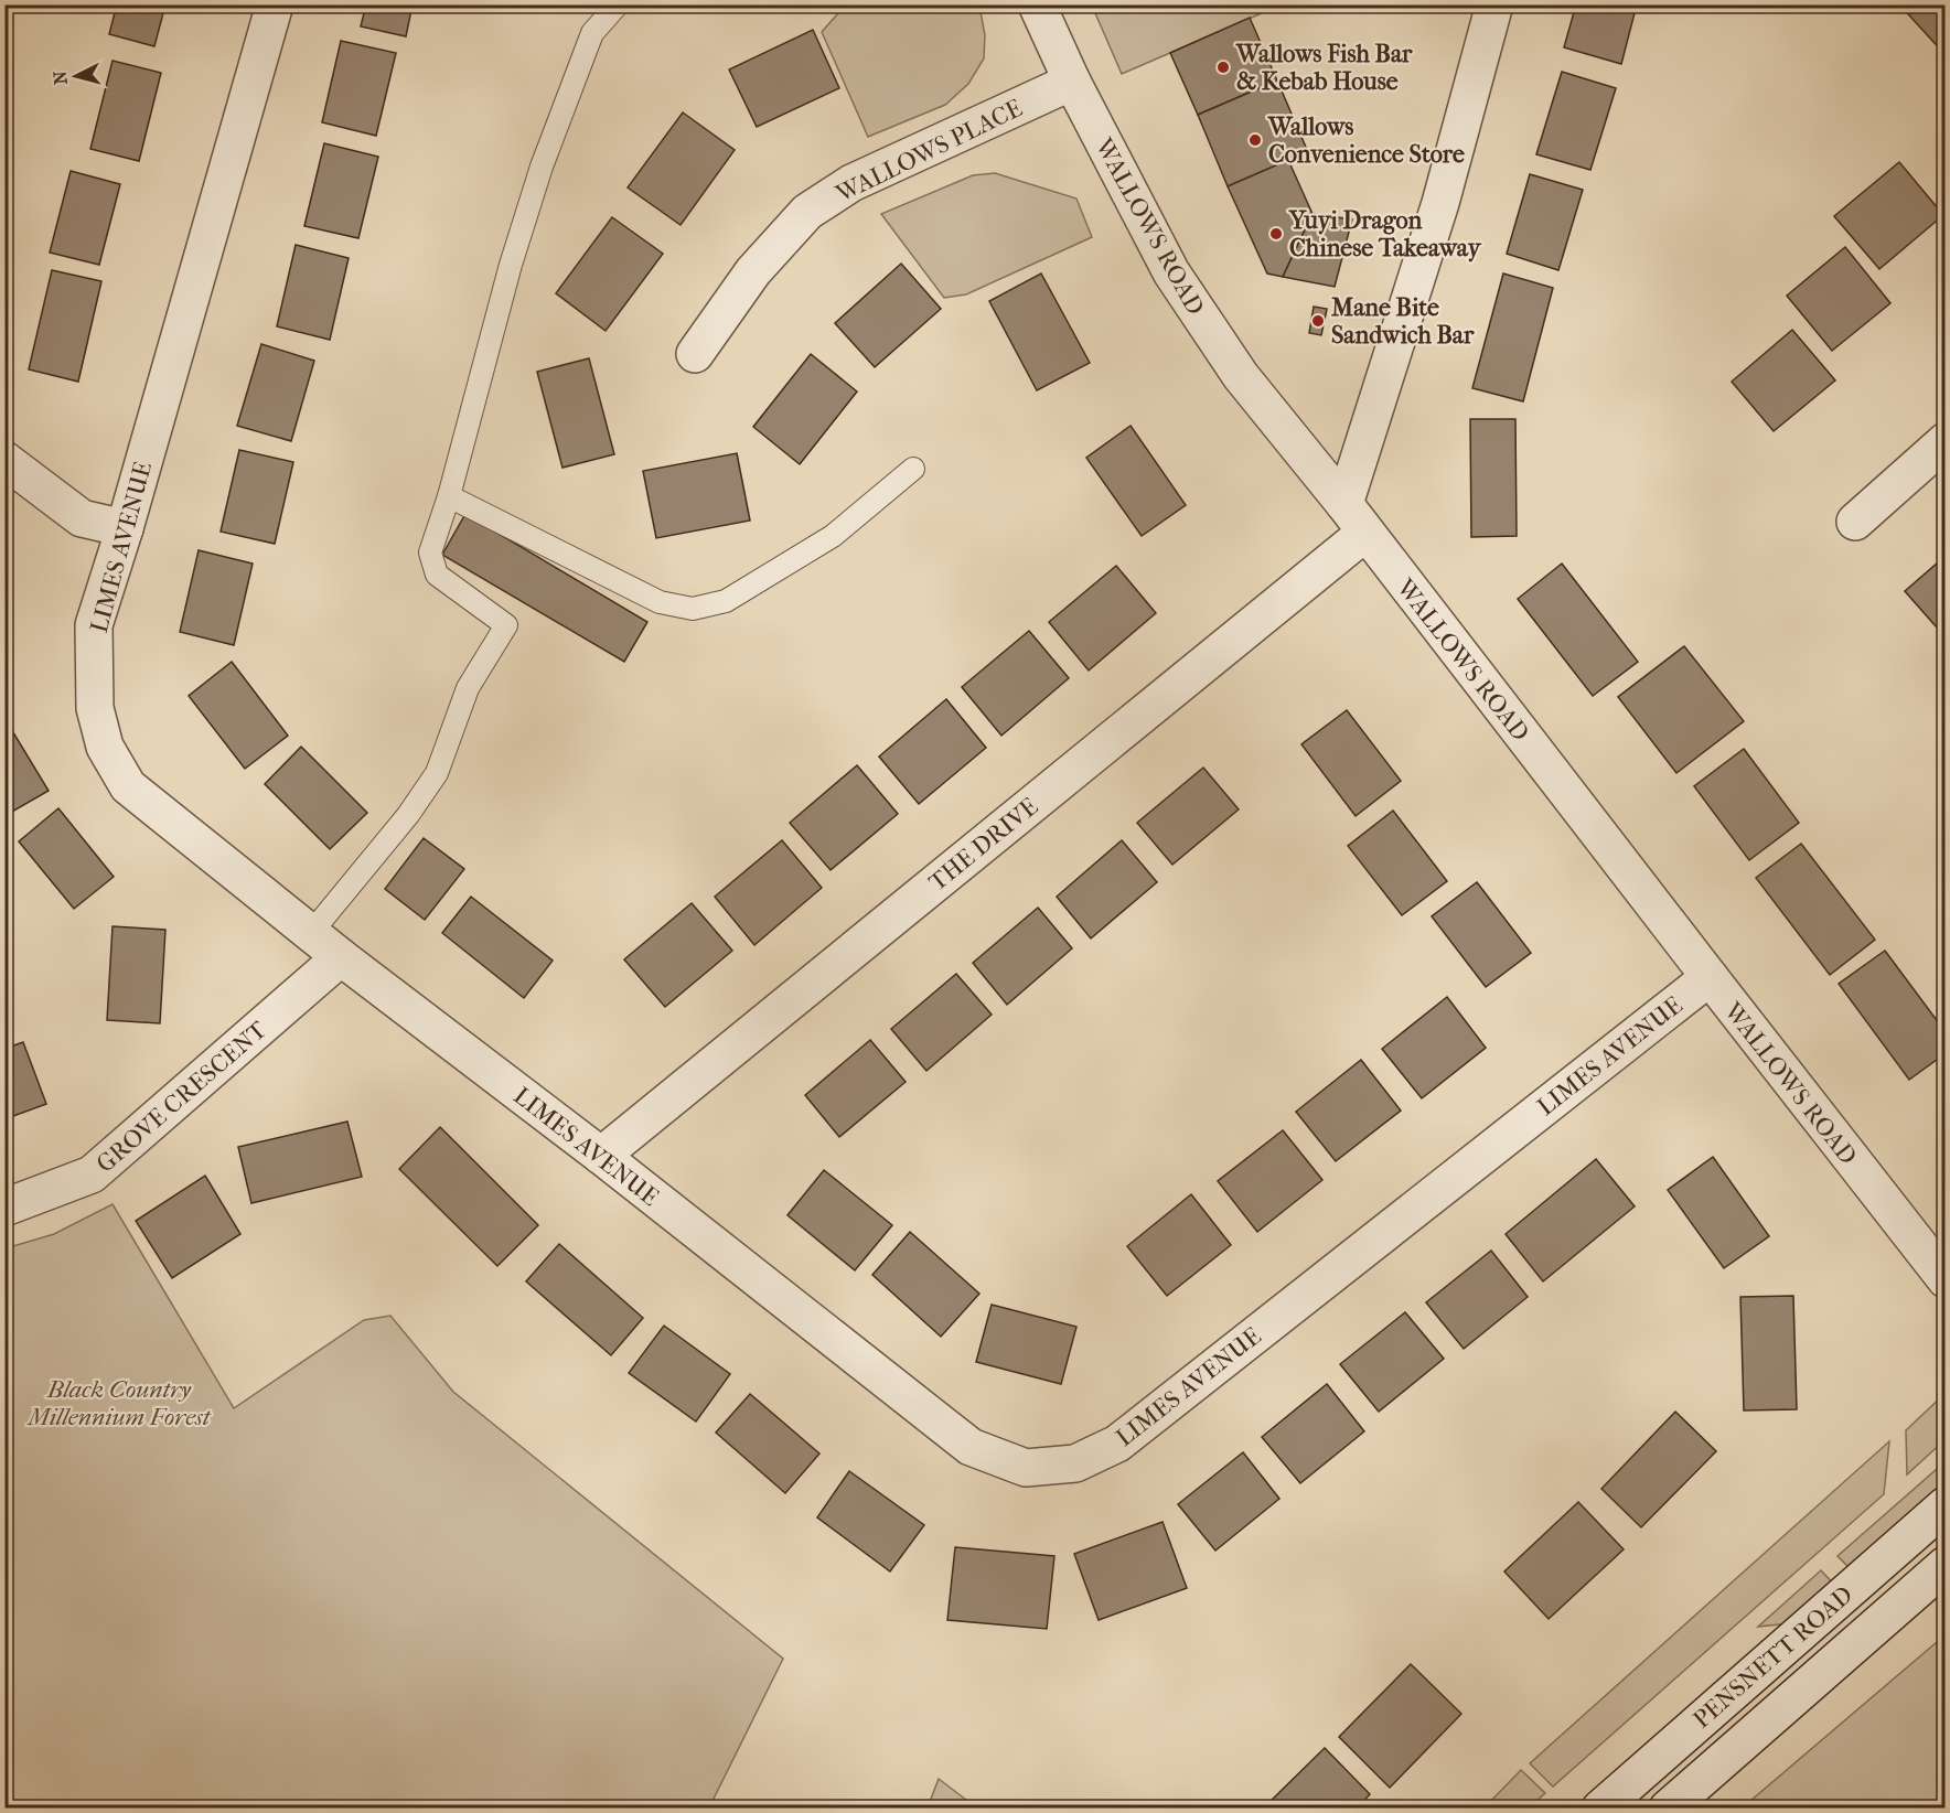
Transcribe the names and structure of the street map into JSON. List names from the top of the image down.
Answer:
{
  "streets": {
    "street": [
      "WALLOWS PLACE",
      "WALLOWS ROAD",
      "LIMES AVENUE",
      "THE DRIVE",
      "GROVE CRESCENT",
      "PENSNETT ROAD"
    ]
  },
  "crossings": [
    ["WALLOWS PLACE", "WALLOWS ROAD"],
    ["WALLOWS ROAD", "LIMES AVENUE"],
    ["WALLOWS ROAD", "THE DRIVE"],
    ["LIMES AVENUE", "THE DRIVE"],
    ["LIMES AVENUE", "GROVE CRESCENT"]
  ],
  "parks": ["Black Country Millennium Forest"],
  "places": [
    "Wallows Fish Bar & Kebab House",
    "Wallows Convenience Store",
    "Yuyi Dragon Chinese Takeaway",
    "Mane Bite Sandwich Bar"
  ],
  "north": "left"
}
